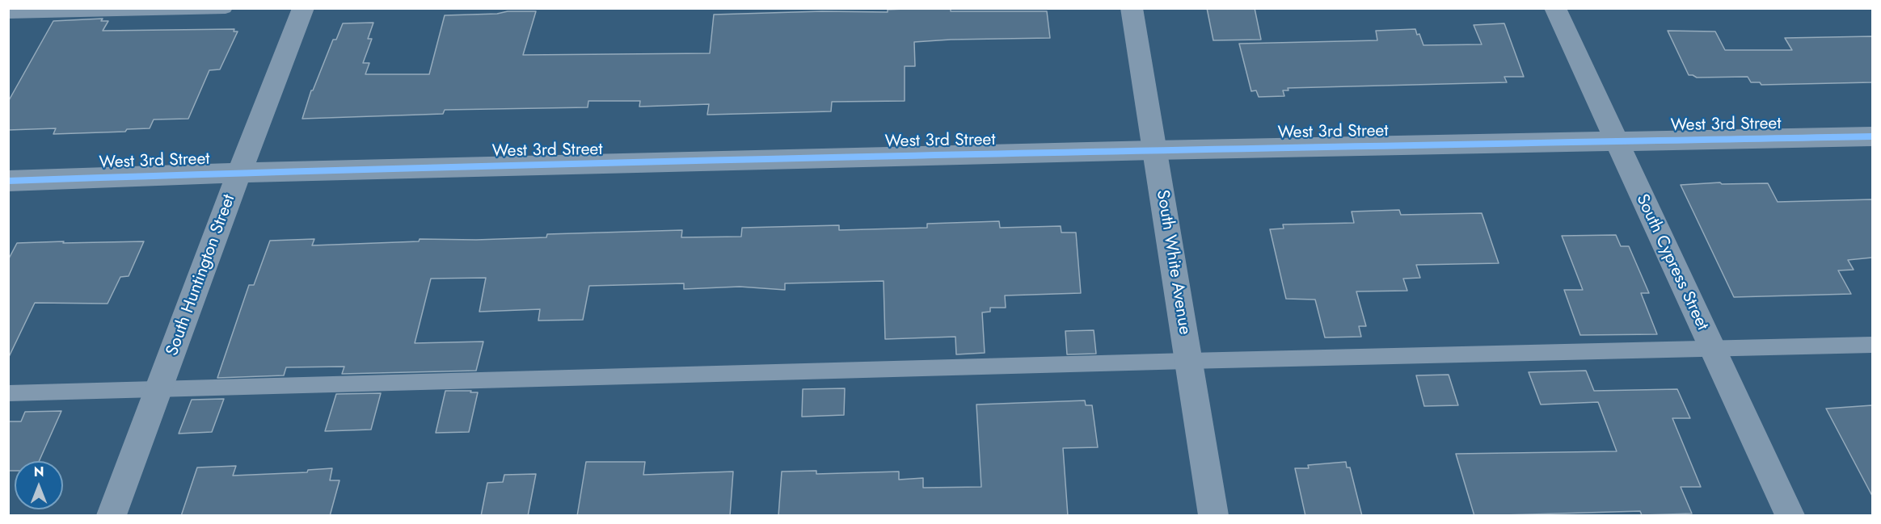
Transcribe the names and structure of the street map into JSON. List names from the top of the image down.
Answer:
{
  "streets": {
    "street": [
      "West 3rd Street",
      "South White Avenue",
      "South Cypress Street",
      "South Huntington Street"
    ]
  },
  "crossings": [
    ["West 3rd Street", "South White Avenue"],
    ["West 3rd Street", "South Cypress Street"],
    ["West 3rd Street", "South Huntington Street"]
  ],
  "north": "top"
}
